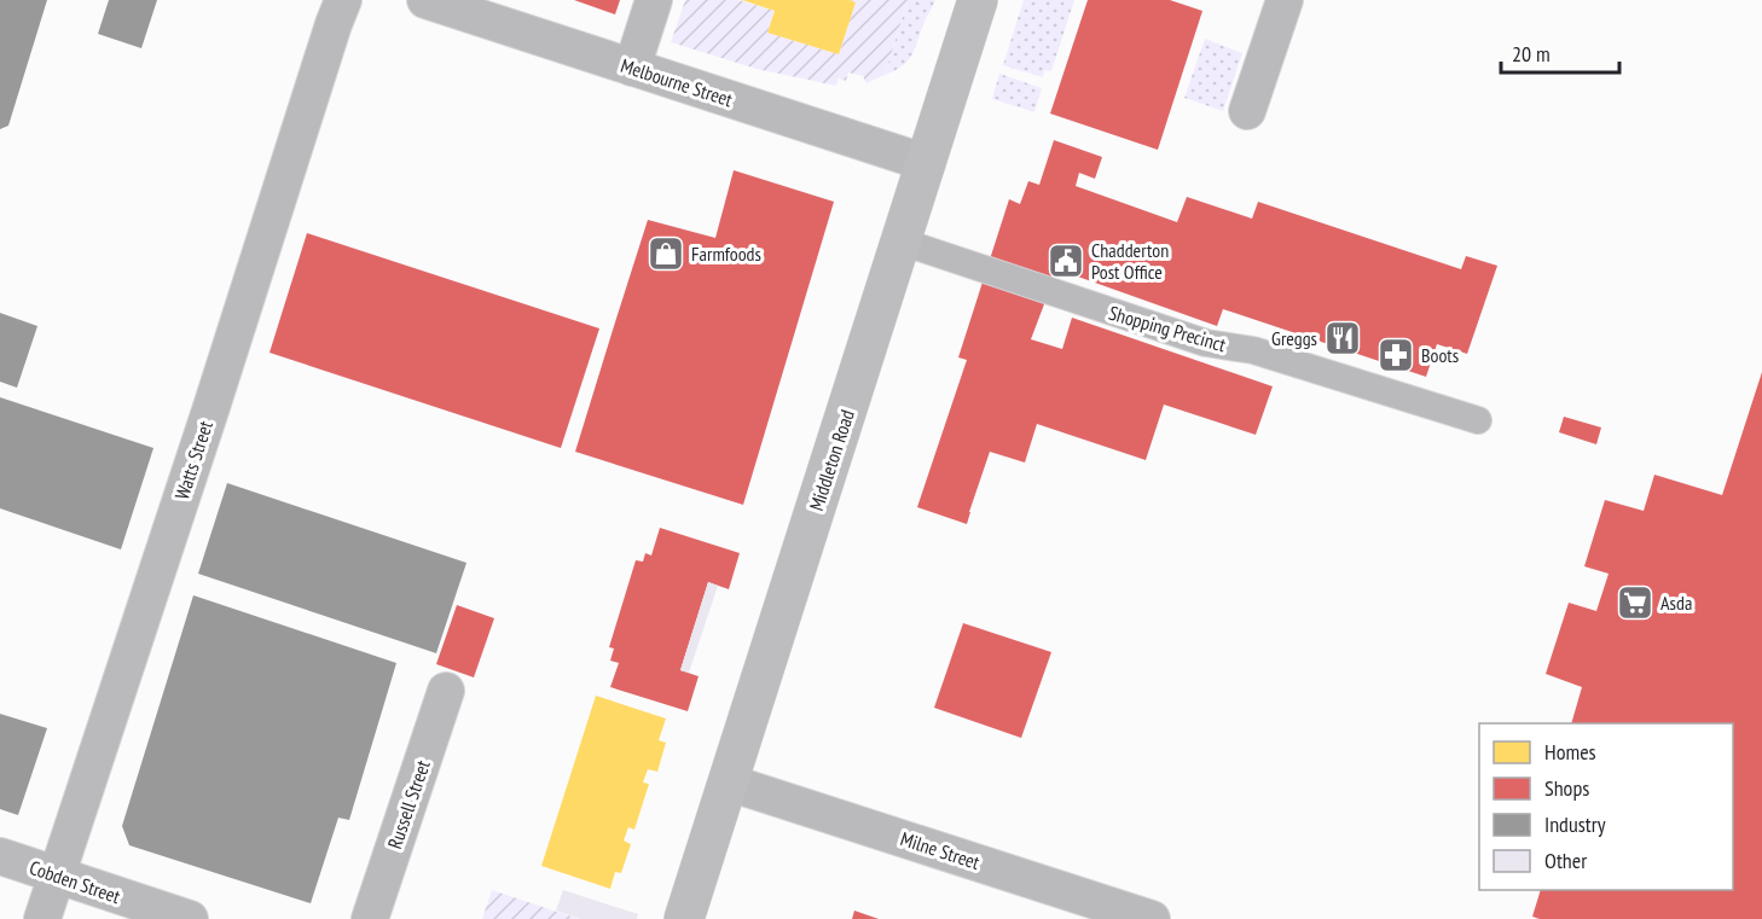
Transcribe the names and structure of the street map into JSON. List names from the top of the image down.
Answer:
{
  "streets": {
    "main road": ["Middleton Road"],
    "street": [
      "Melbourne Street",
      "Shopping Precinct",
      "Watts Street",
      "Russell Street",
      "Milne Street",
      "Cobden Street"
    ]
  },
  "crossings": [
    ["Melbourne Street", "Middleton Road"],
    ["Shopping Precinct", "Middleton Road"],
    ["Watts Street", "Cobden Street"],
    ["Middleton Road", "Milne Street"]
  ],
  "places": {
    "shop": ["Farmfoods"],
    "public building": ["Chadderton Post Office"],
    "restaurant": ["Greggs"],
    "pharmacy": ["Boots"],
    "supermarket": ["Asda"]
  },
  "legend": [
    "Homes",
    "Shops",
    "Industry",
    "Other"
  ],
  "scale_bar": "20 m"
}
